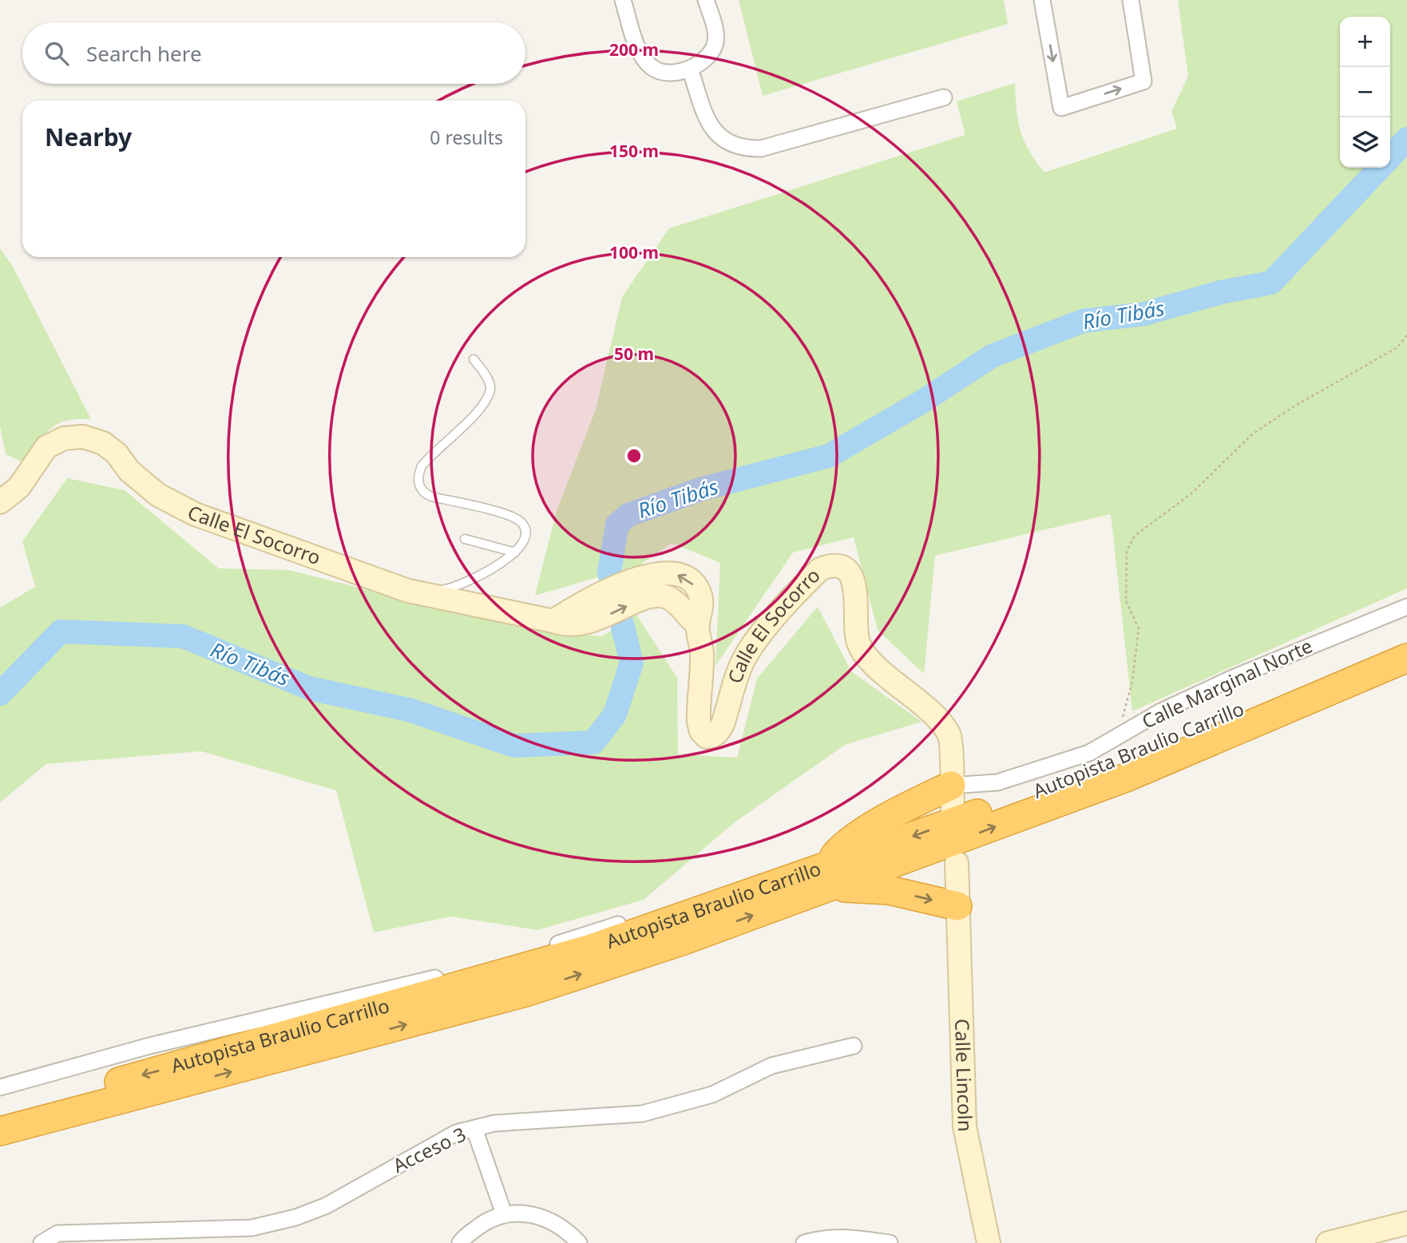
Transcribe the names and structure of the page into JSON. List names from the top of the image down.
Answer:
{
  "streets": {
    "highway": ["Autopista Braulio Carrillo"],
    "street": [
      "Calle El Socorro",
      "Calle Marginal Norte",
      "Calle Lincoln",
      "Acceso 3"
    ]
  },
  "crossings": [
    ["Calle El Socorro", "Calle Marginal Norte"]
  ],
  "water": ["Río Tibás"],
  "page": {
    "map_buttons": ["+", "−"],
    "search": "Search here",
    "heading": ["Nearby", "0 results"]
  },
  "rings": [
    "200 m",
    "150 m",
    "100 m",
    "50 m"
  ]
}
